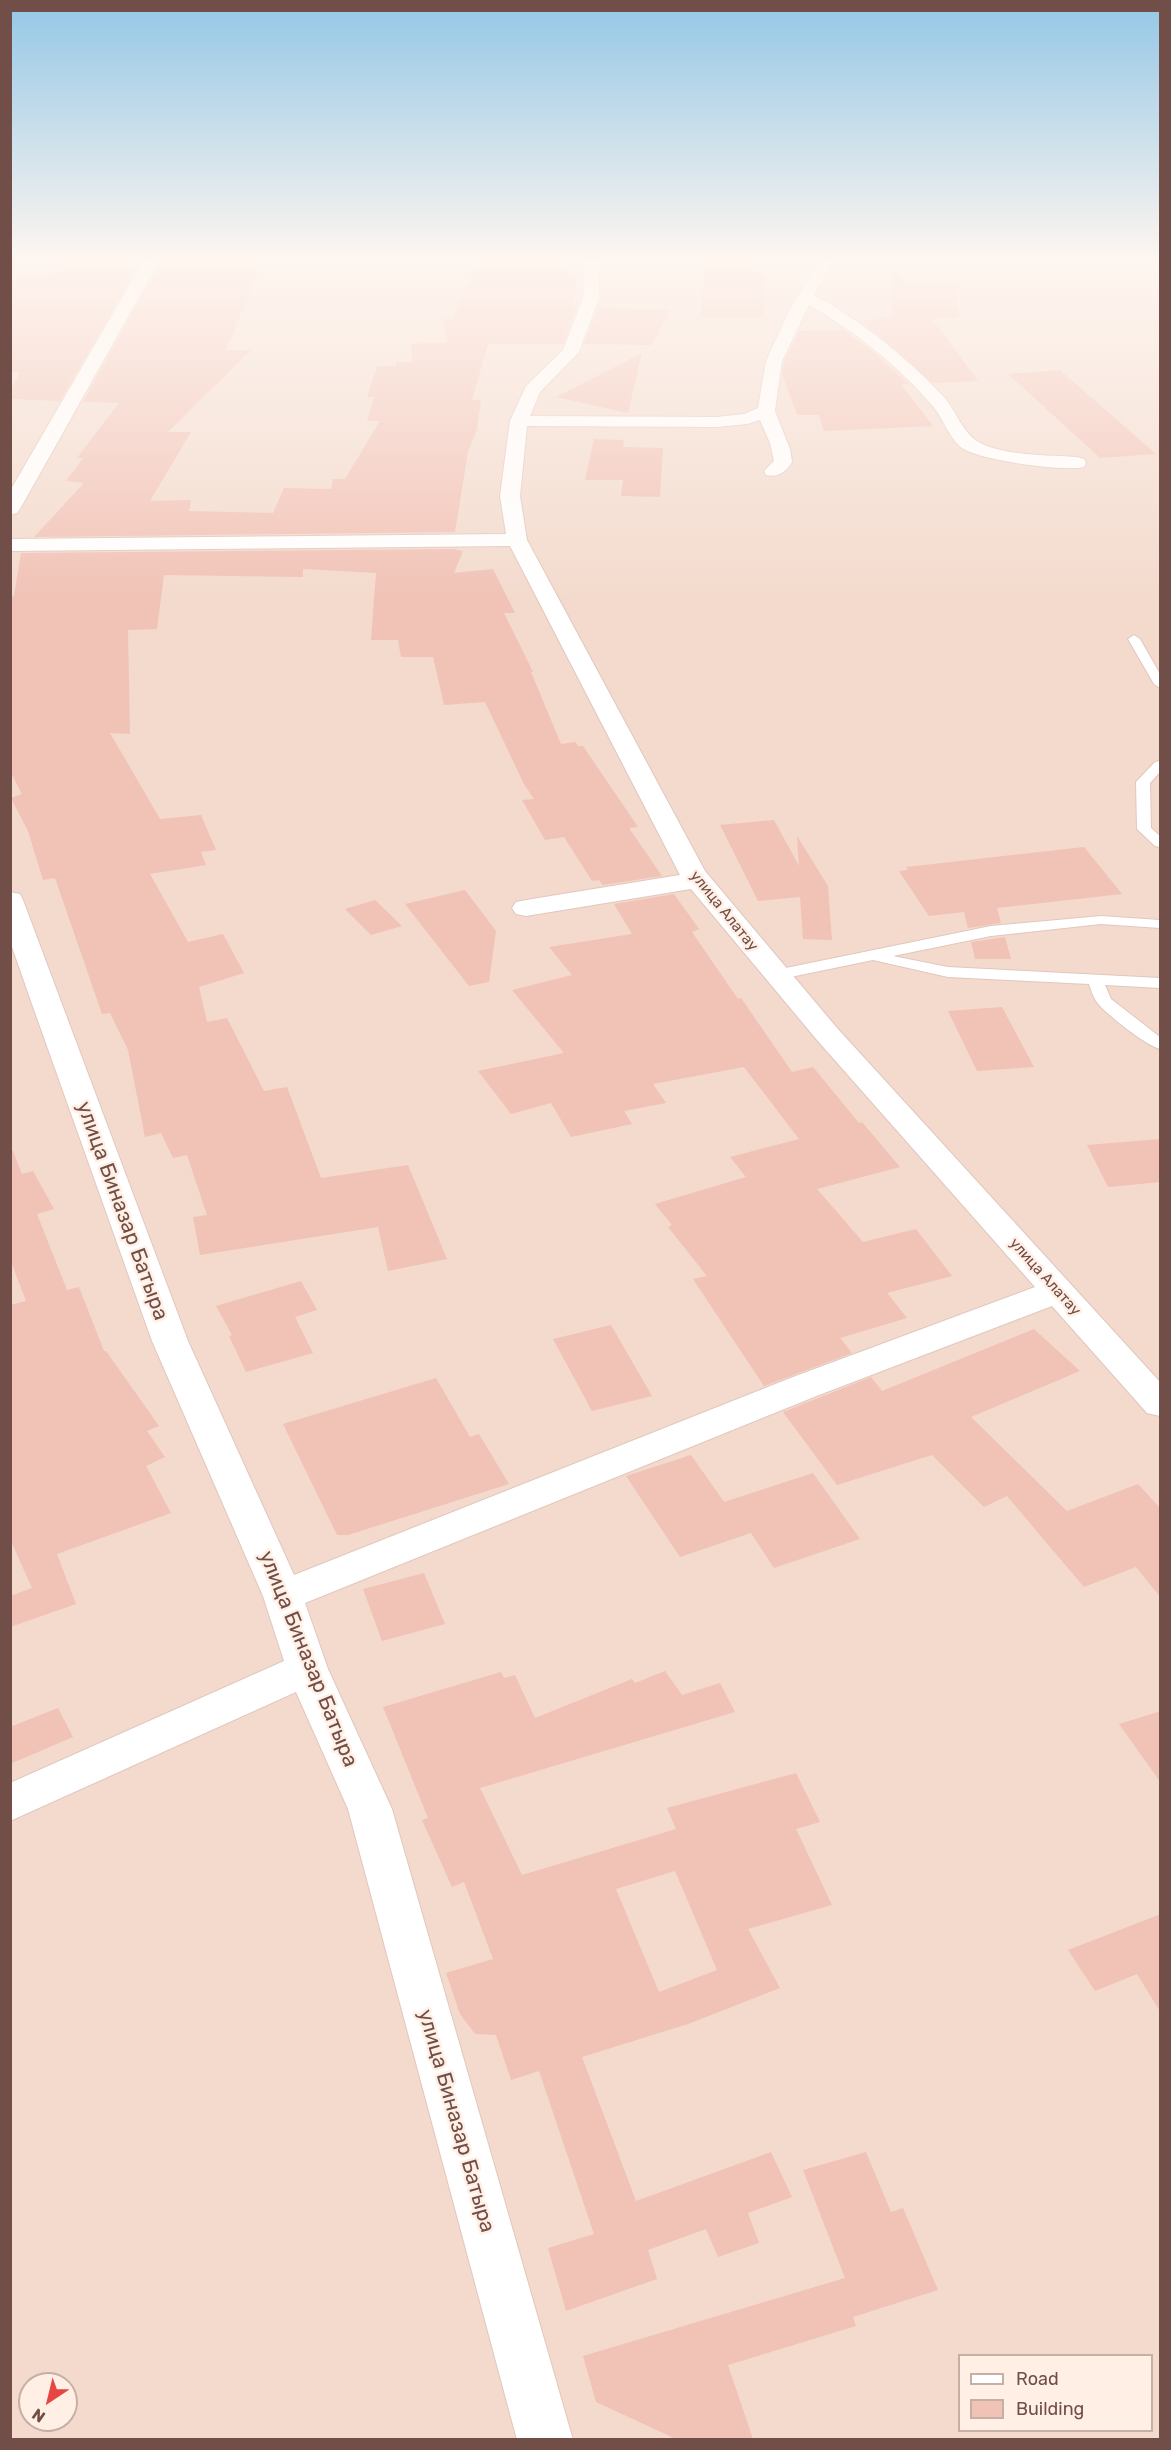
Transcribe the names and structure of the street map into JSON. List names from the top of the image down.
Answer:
{
  "streets": {
    "street": ["улица Алатау", "улица Биназар Батыра"]
  },
  "legend": ["Road", "Building"],
  "north": "bottom left"
}
